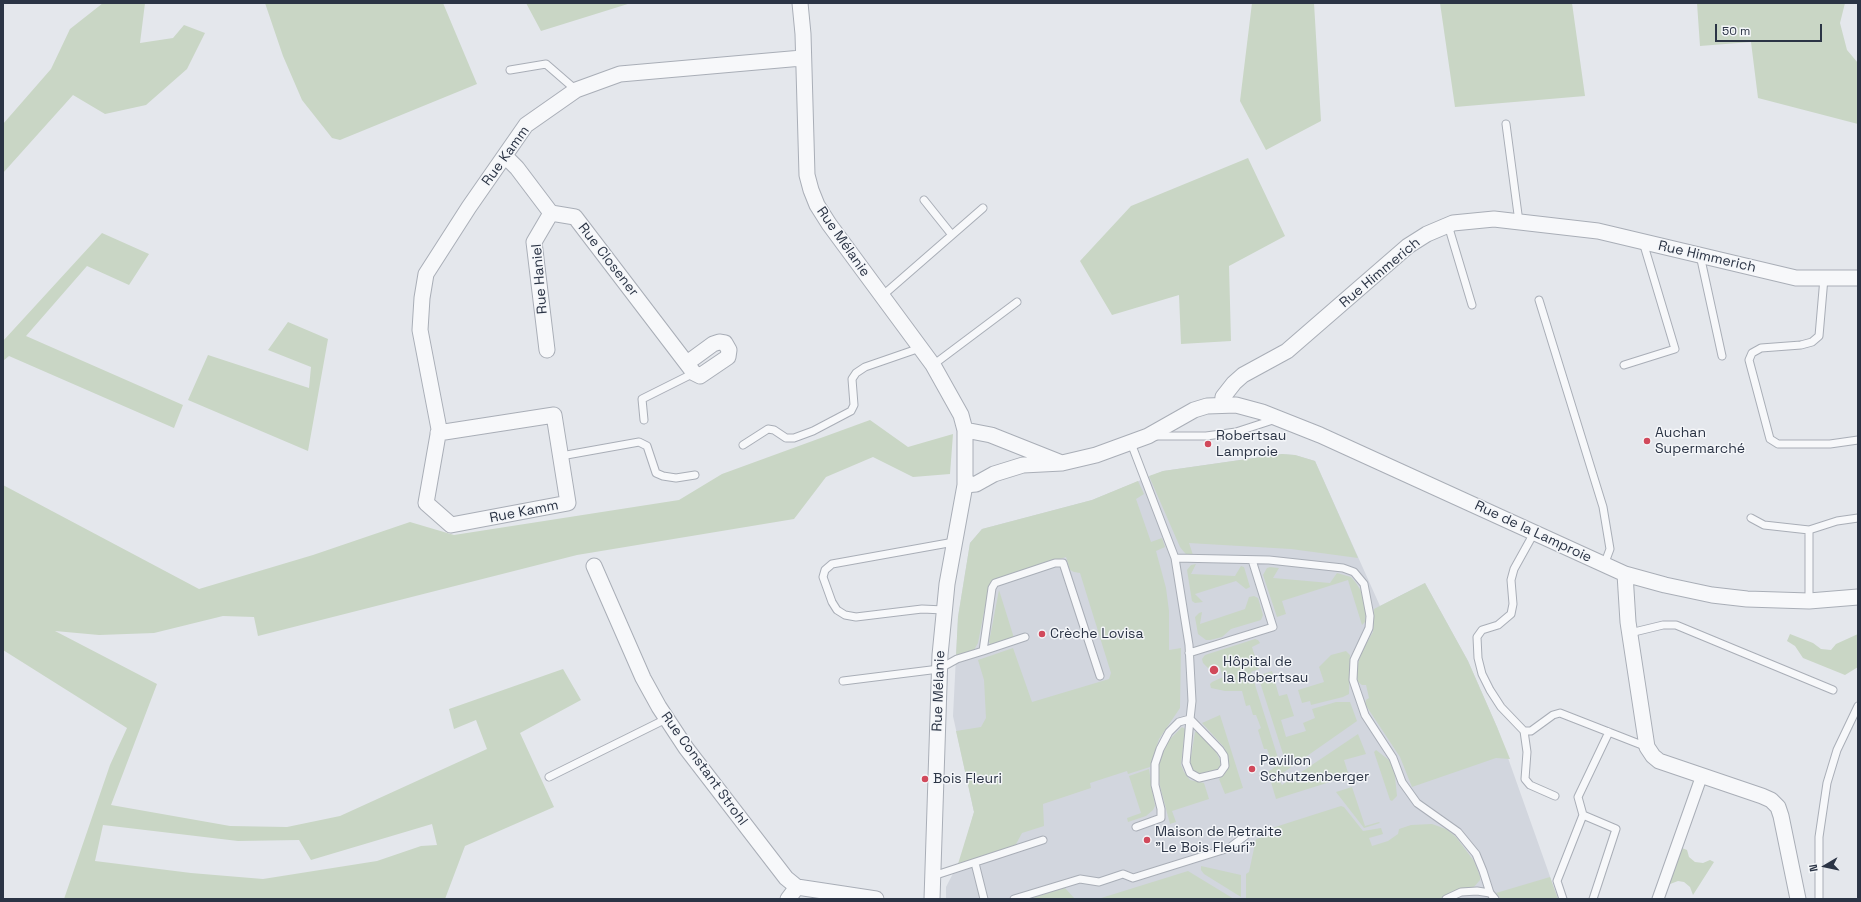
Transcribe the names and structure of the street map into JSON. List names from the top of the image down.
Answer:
{
  "streets": {
    "street": [
      "Rue Kamm",
      "Rue Mélanie",
      "Rue Himmerich",
      "Rue Closener",
      "Rue Haniel",
      "Rue de la Lamproie",
      "Rue Constant Strohl"
    ]
  },
  "crossings": [
    ["Rue Kamm", "Rue Mélanie"],
    ["Rue Himmerich", "Rue de la Lamproie"],
    ["Rue Closener", "Rue Haniel"]
  ],
  "places": [
    "Auchan Supermarché",
    "Robertsau Lamproie",
    "Crèche Lovisa",
    "Hôpital de la Robertsau",
    "Pavillon Schutzenberger",
    "Bois Fleuri",
    "Maison de Retraite \"Le Bois Fleuri\""
  ],
  "scale_bar": "50 m",
  "north": "left"
}
